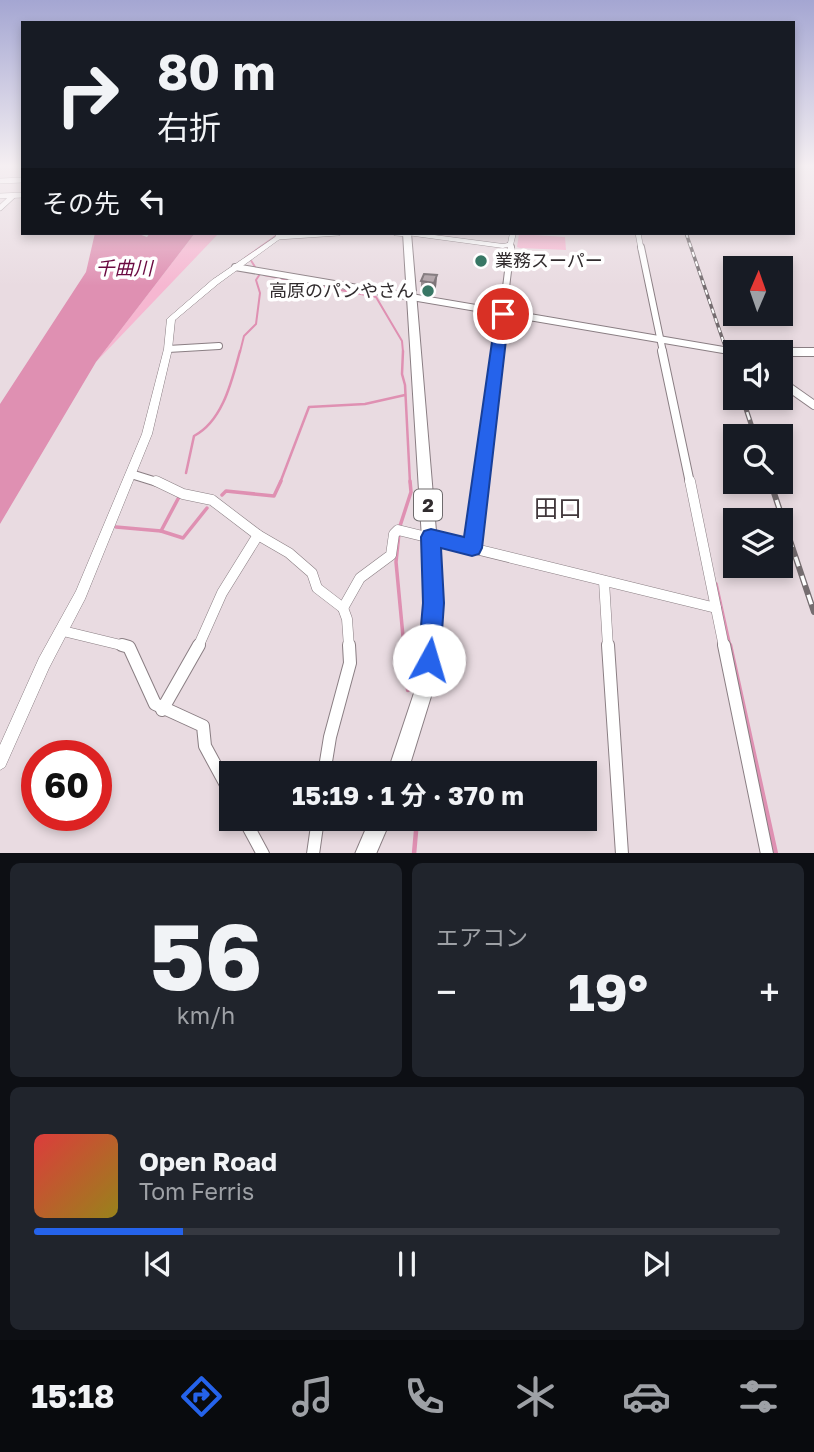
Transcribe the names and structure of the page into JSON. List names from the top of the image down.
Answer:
{
  "streets": {
    "main road": ["2"]
  },
  "districts": ["田口"],
  "water": ["千曲川"],
  "places": ["業務スーパー", "高原のパンやさん"],
  "north": "top",
  "page": {
    "turn": ["80 m", "右折"],
    "then": "その先",
    "limit": "60",
    "trip": "15:19 · 1 分 · 370 m",
    "tile": [
      ["56", "km/h"],
      "エアコン"
    ],
    "heat": ["−", "19°", "+"],
    "song": ["Open Road", "Tom Ferris"],
    "tabs": "15:18"
  }
}
